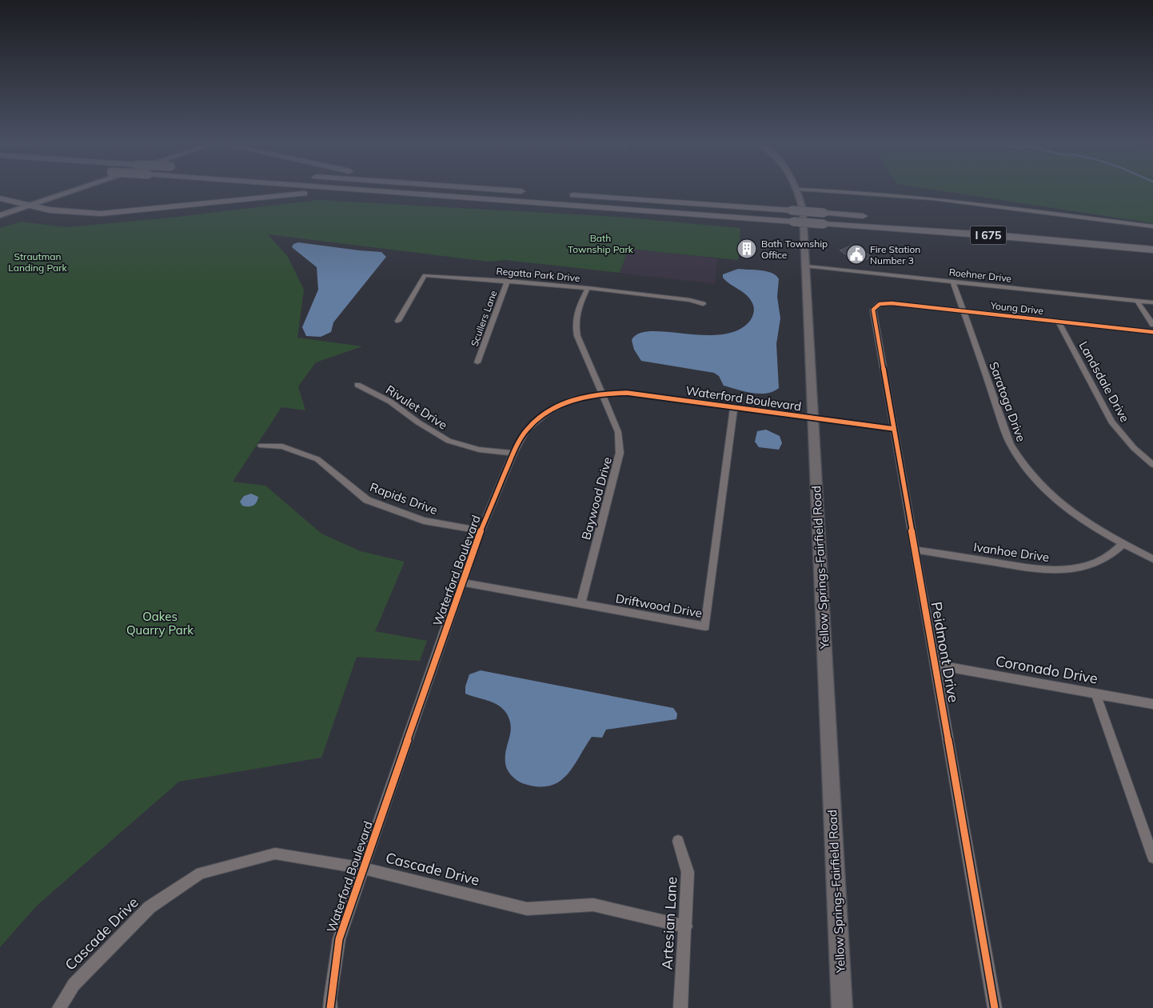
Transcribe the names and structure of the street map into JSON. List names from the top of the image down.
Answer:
{
  "streets": {
    "highway": ["I 675"],
    "main road": ["Yellow Springs-Fairfield Road"],
    "street": [
      "Regatta Park Drive",
      "Roehner Drive",
      "Young Drive",
      "Scullers Lane",
      "Landsdale Drive",
      "Waterford Boulevard",
      "Saratoga Drive",
      "Rivulet Drive",
      "Rapids Drive",
      "Baywood Drive",
      "Ivanhoe Drive",
      "Driftwood Drive",
      "Peidmont Drive",
      "Coronado Drive",
      "Cascade Drive",
      "Artesian Lane"
    ]
  },
  "crossings": [
    ["Regatta Park Drive", "Scullers Lane"],
    ["Regatta Park Drive", "Baywood Drive"],
    ["Roehner Drive", "Saratoga Drive"],
    ["Roehner Drive", "Yellow Springs-Fairfield Road"],
    ["Young Drive", "Landsdale Drive"],
    ["Young Drive", "Saratoga Drive"],
    ["Young Drive", "Peidmont Drive"],
    ["Waterford Boulevard", "Rivulet Drive"],
    ["Waterford Boulevard", "Rapids Drive"],
    ["Waterford Boulevard", "Baywood Drive"],
    ["Waterford Boulevard", "Yellow Springs-Fairfield Road"],
    ["Waterford Boulevard", "Driftwood Drive"],
    ["Waterford Boulevard", "Peidmont Drive"],
    ["Waterford Boulevard", "Cascade Drive"],
    ["Saratoga Drive", "Ivanhoe Drive"],
    ["Baywood Drive", "Driftwood Drive"],
    ["Ivanhoe Drive", "Peidmont Drive"],
    ["Peidmont Drive", "Coronado Drive"],
    ["Cascade Drive", "Artesian Lane"]
  ],
  "parks": ["Bath Township Park", "Strautman Landing Park", "Oakes Quarry Park"],
  "places": {
    "building": ["Bath Township Office"],
    "public building": ["Fire Station Number 3"]
  }
}
